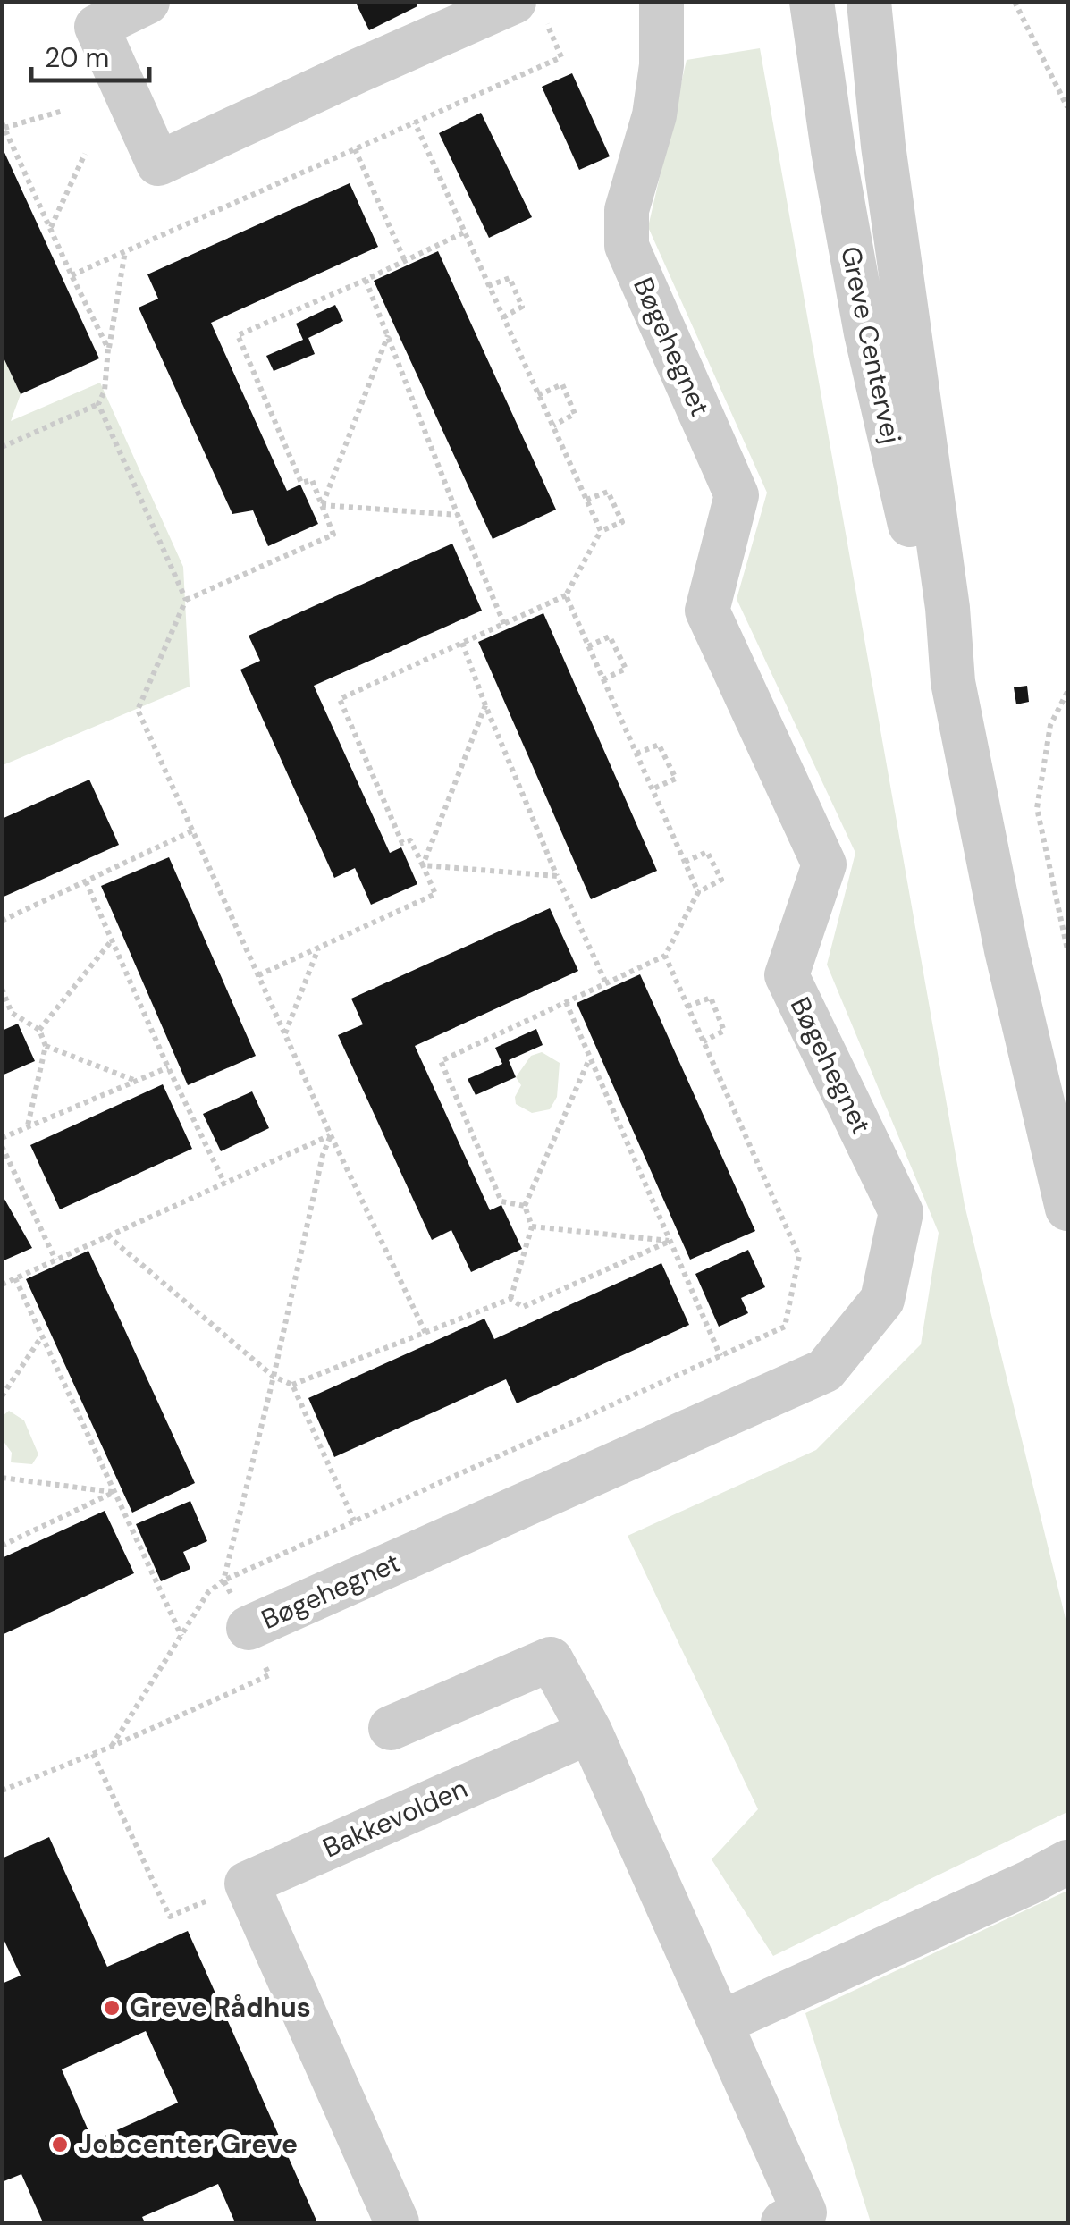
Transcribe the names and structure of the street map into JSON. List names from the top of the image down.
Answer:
{
  "streets": {
    "street": ["Greve Centervej", "Bøgehegnet", "Bakkevolden"]
  },
  "places": ["Greve Rådhus", "Jobcenter Greve"],
  "scale_bar": "20 m"
}
